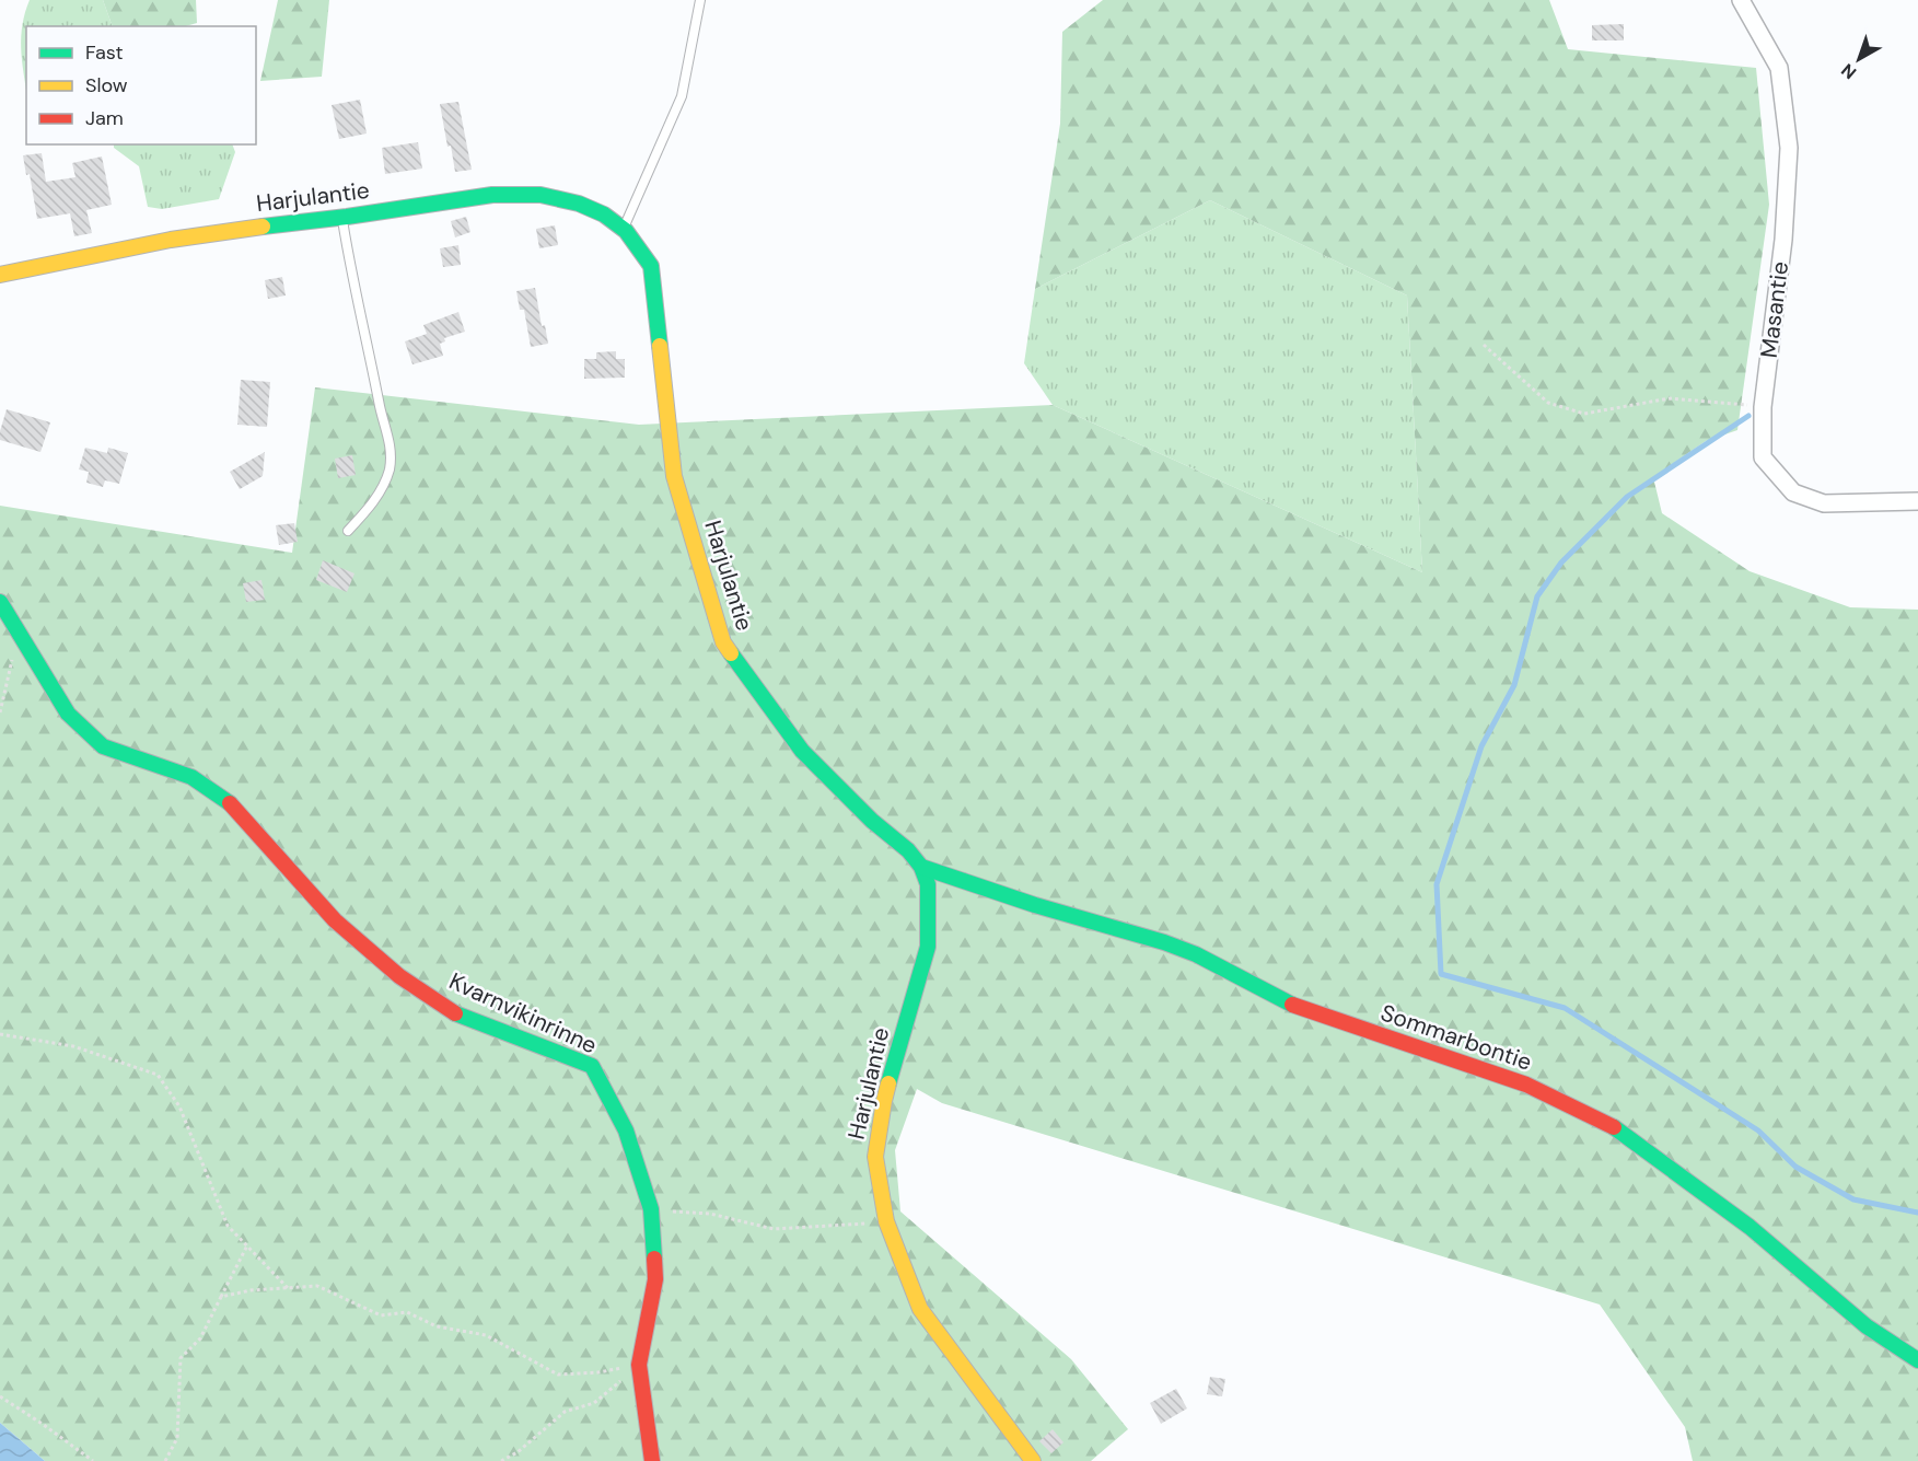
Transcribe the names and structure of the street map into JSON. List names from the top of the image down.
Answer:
{
  "streets": {
    "street": [
      "Harjulantie",
      "Masantie",
      "Kvarnvikinrinne",
      "Sommarbontie"
    ]
  },
  "crossings": [
    ["Harjulantie", "Sommarbontie"]
  ],
  "legend": ["Fast", "Slow", "Jam"],
  "north": "bottom left"
}
